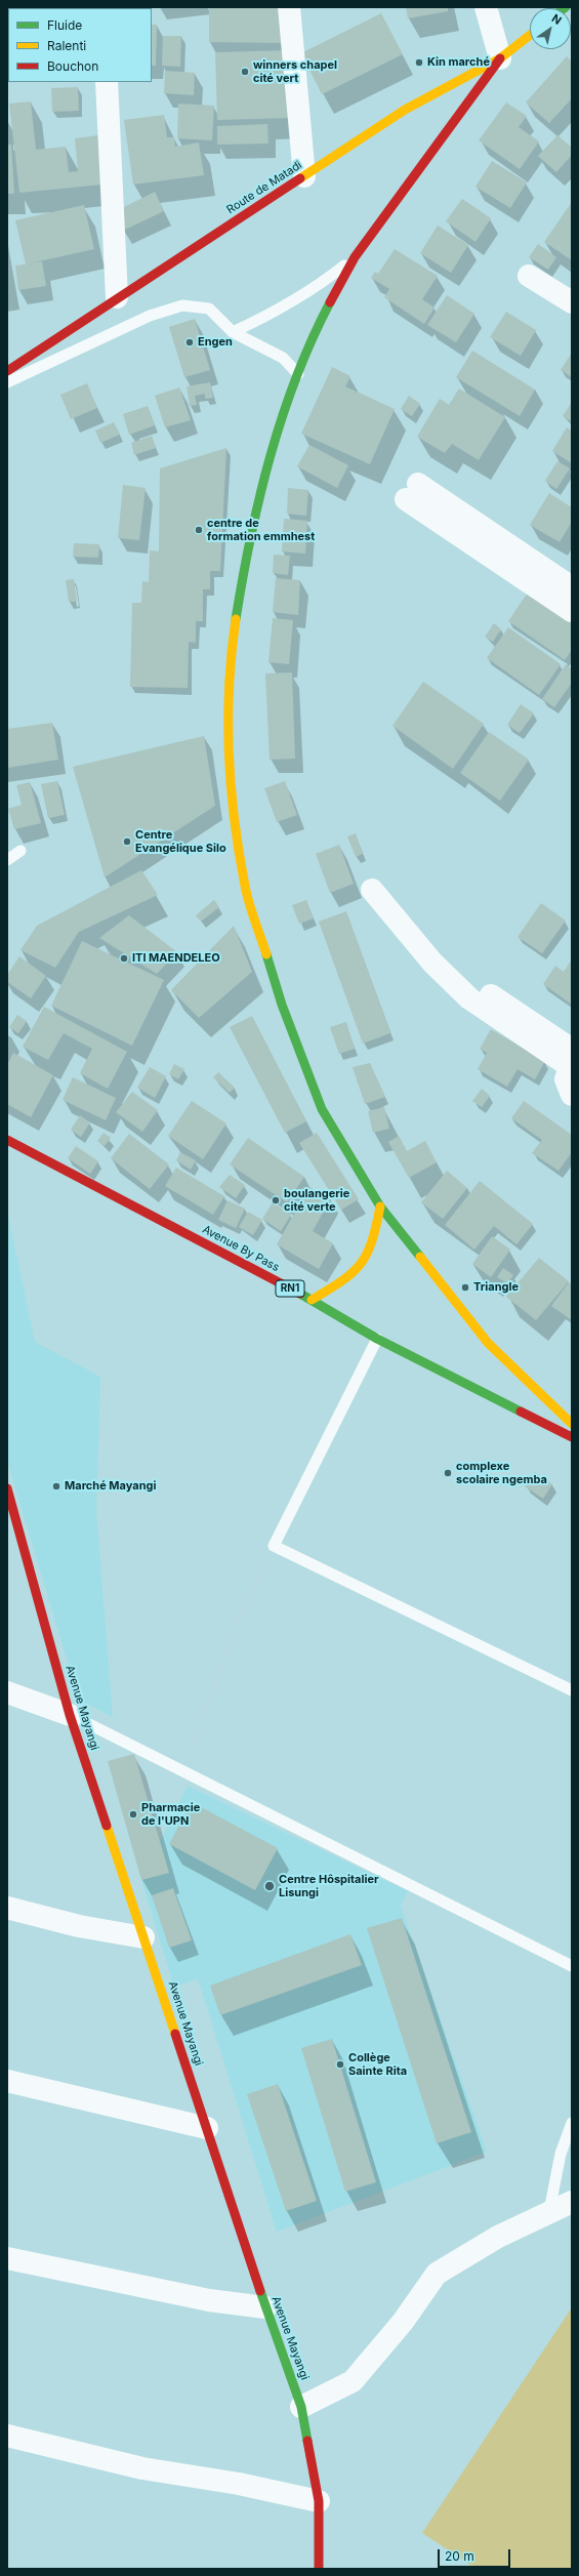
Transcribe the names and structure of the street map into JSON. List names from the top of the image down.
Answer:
{
  "streets": {
    "main road": [
      "Route de Matadi",
      "Avenue By Pass",
      "RN1",
      "Avenue Mayangi"
    ]
  },
  "places": [
    "Kin marché",
    "winners chapel cité vert",
    "Engen",
    "centre de formation emmhest",
    "Centre Evangélique Silo",
    "ITI MAENDELEO",
    "boulangerie cité verte",
    "Triangle",
    "complexe scolaire ngemba",
    "Marché Mayangi",
    "Pharmacie de l'UPN",
    "Centre Hôspitalier Lisungi",
    "Collège Sainte Rita"
  ],
  "legend": ["Fluide", "Ralenti", "Bouchon"],
  "scale_bar": "20 m",
  "north": "top right"
}
